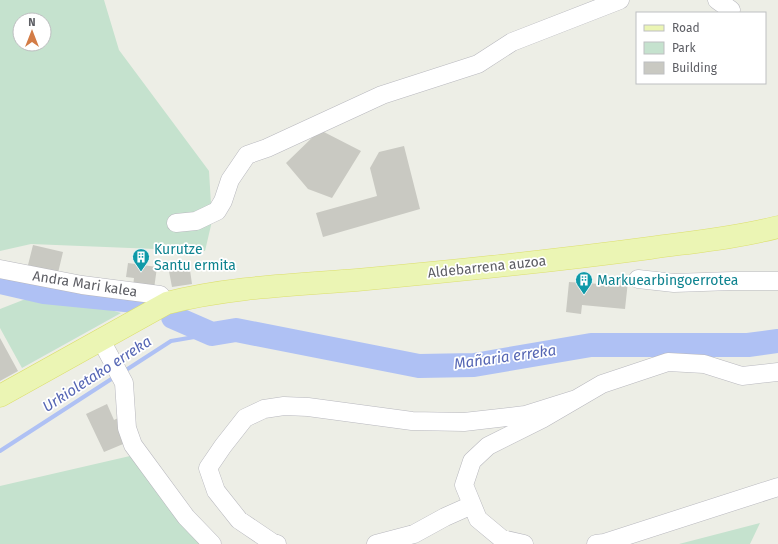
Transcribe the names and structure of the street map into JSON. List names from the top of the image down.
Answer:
{
  "streets": {
    "main road": ["Aldebarrena auzoa"],
    "street": ["Andra Mari kalea"]
  },
  "crossings": [
    ["Aldebarrena auzoa", "Andra Mari kalea"]
  ],
  "water": ["Mañaria erreka", "Urkioletako erreka"],
  "places": {
    "building": ["Kurutze Santu ermita", "Markuearbingoerrotea"]
  },
  "legend": ["Road", "Park", "Building"],
  "north": "top"
}
